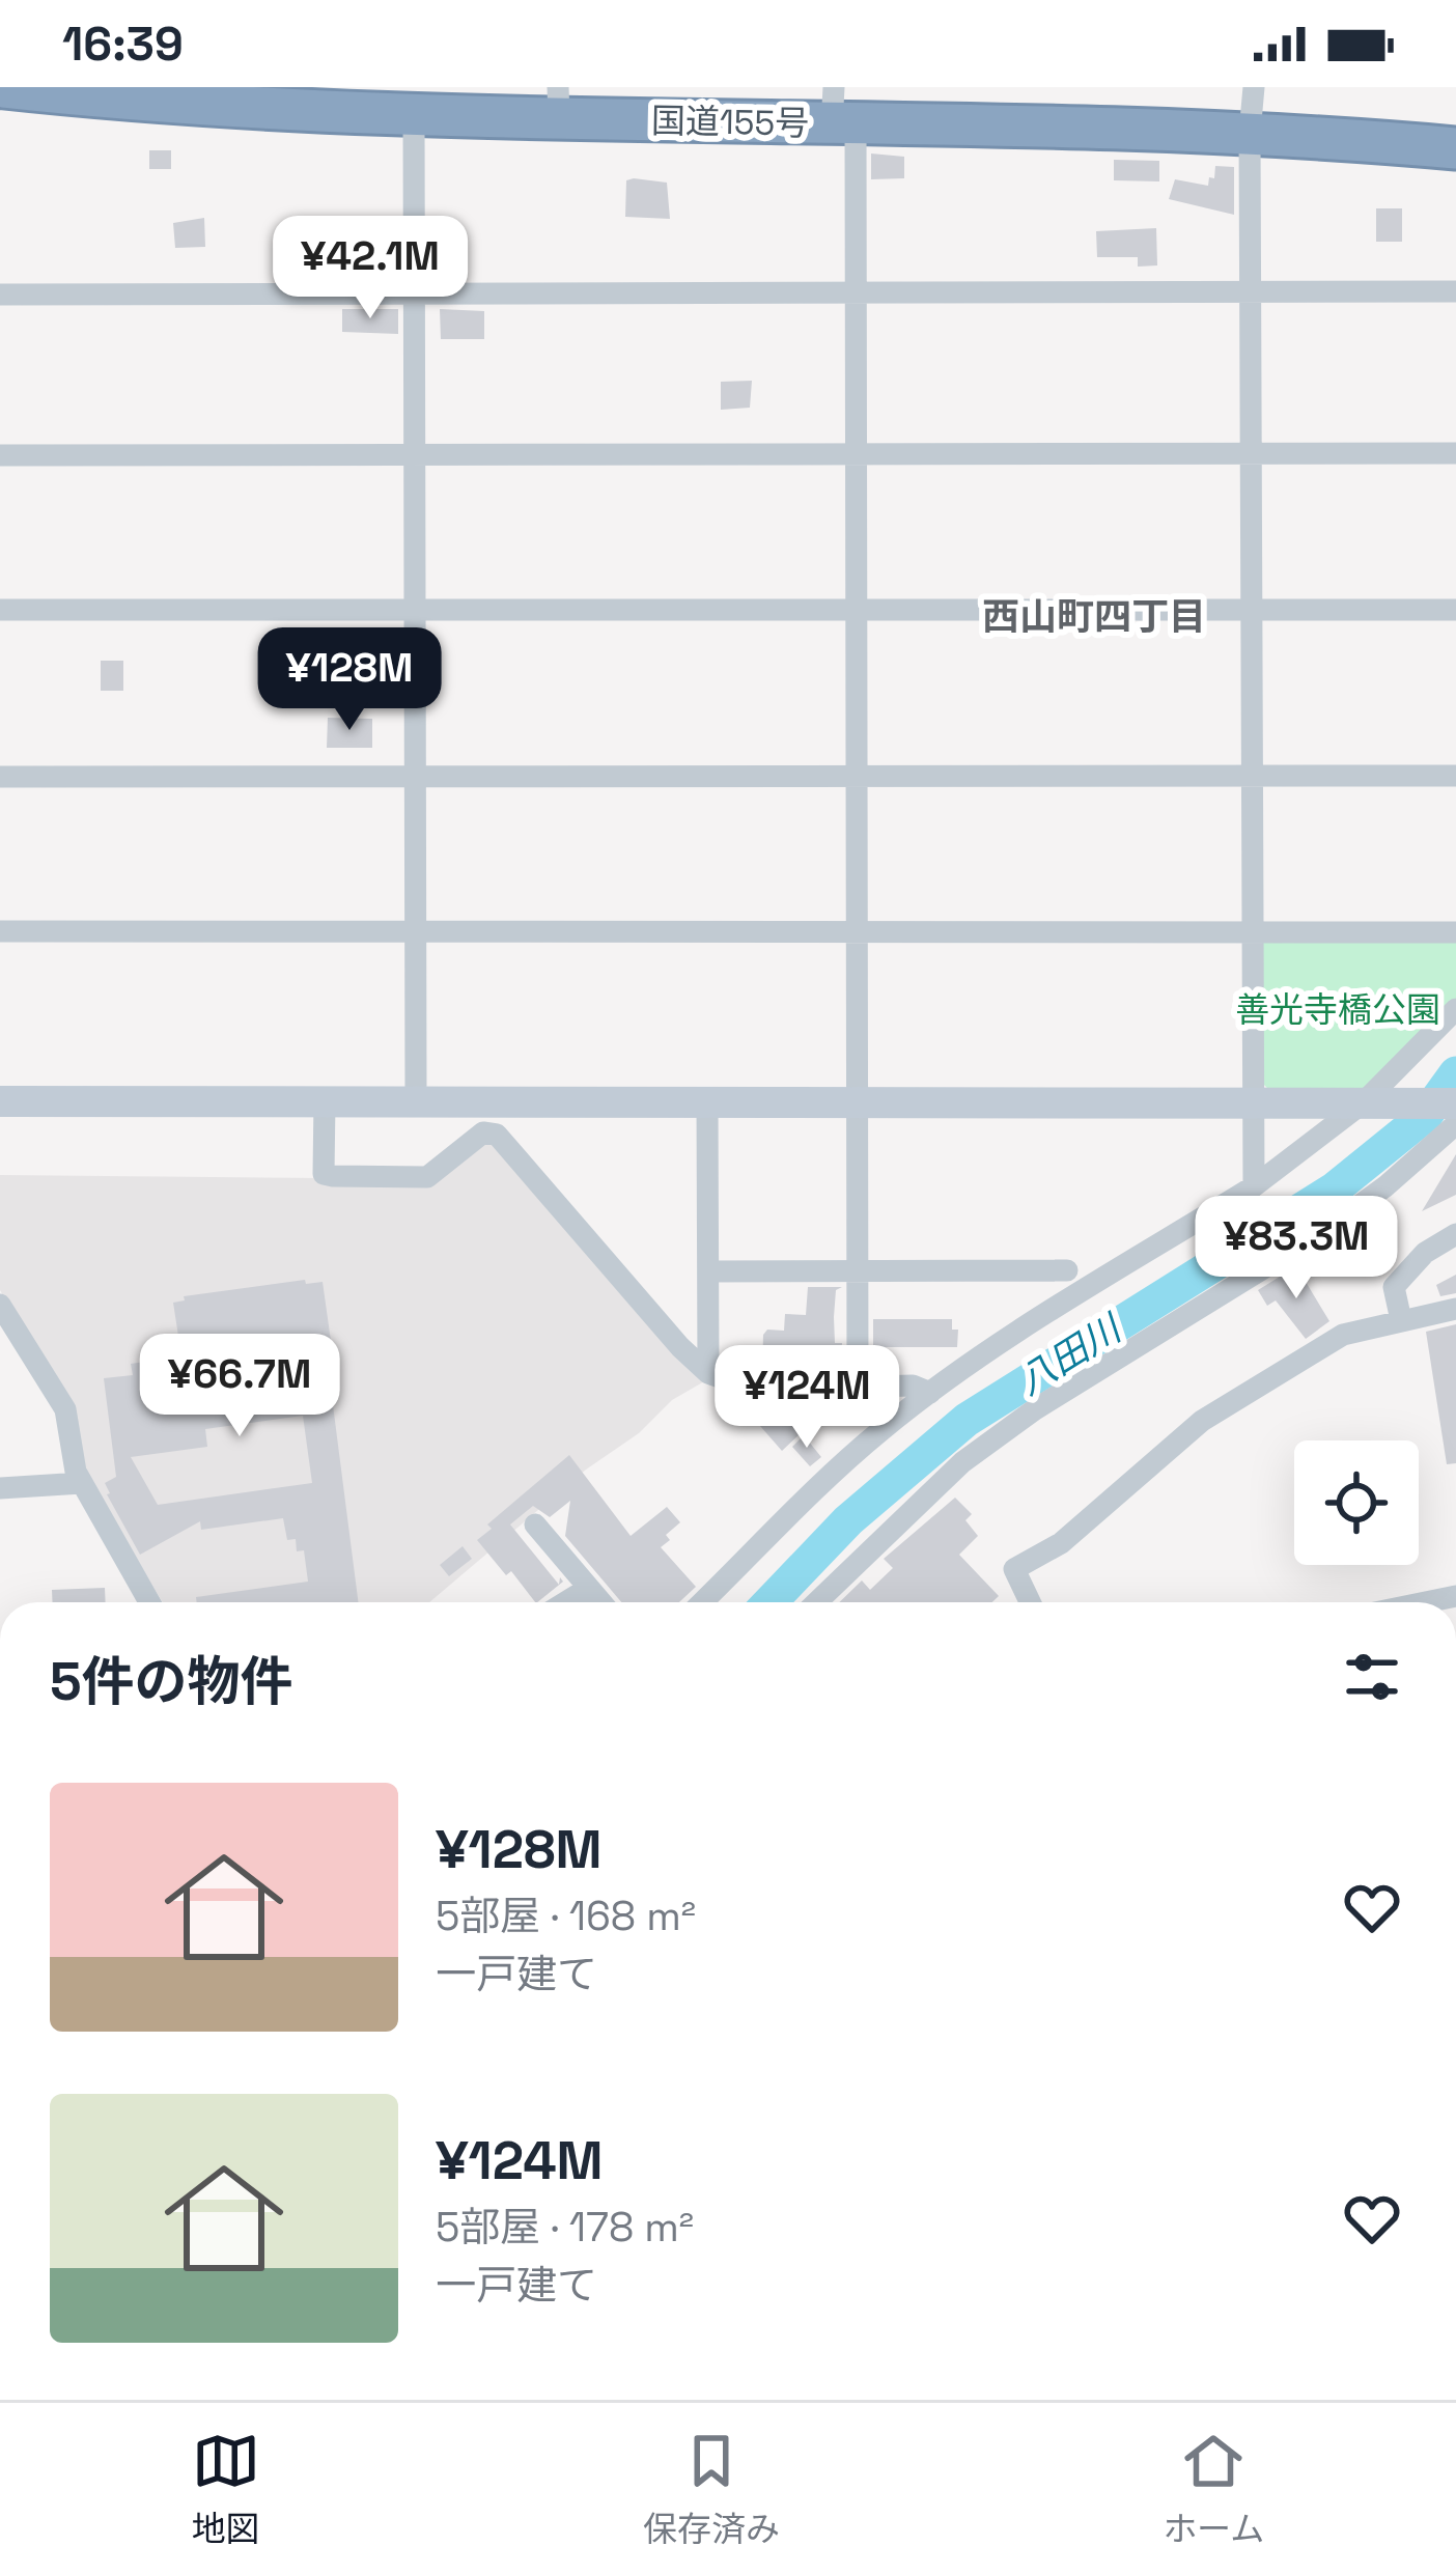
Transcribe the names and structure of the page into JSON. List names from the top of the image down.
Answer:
{
  "streets": {
    "highway": ["国道155号"]
  },
  "districts": ["西山町四丁目"],
  "water": ["八田川"],
  "parks": ["善光寺橋公園"],
  "page": {
    "status": "16:39",
    "price": [
      "¥42.1M",
      "¥128M",
      "¥83.3M",
      "¥66.7M",
      "¥124M"
    ],
    "heading": "5件の物件",
    "list": [
      {
        "name": "¥128M",
        "note": "5部屋 · 168 m² · 一戸建て"
      },
      {
        "name": "¥124M",
        "note": "5部屋 · 178 m² · 一戸建て"
      }
    ],
    "tabs": ["地図", "保存済み", "ホーム"]
  }
}
